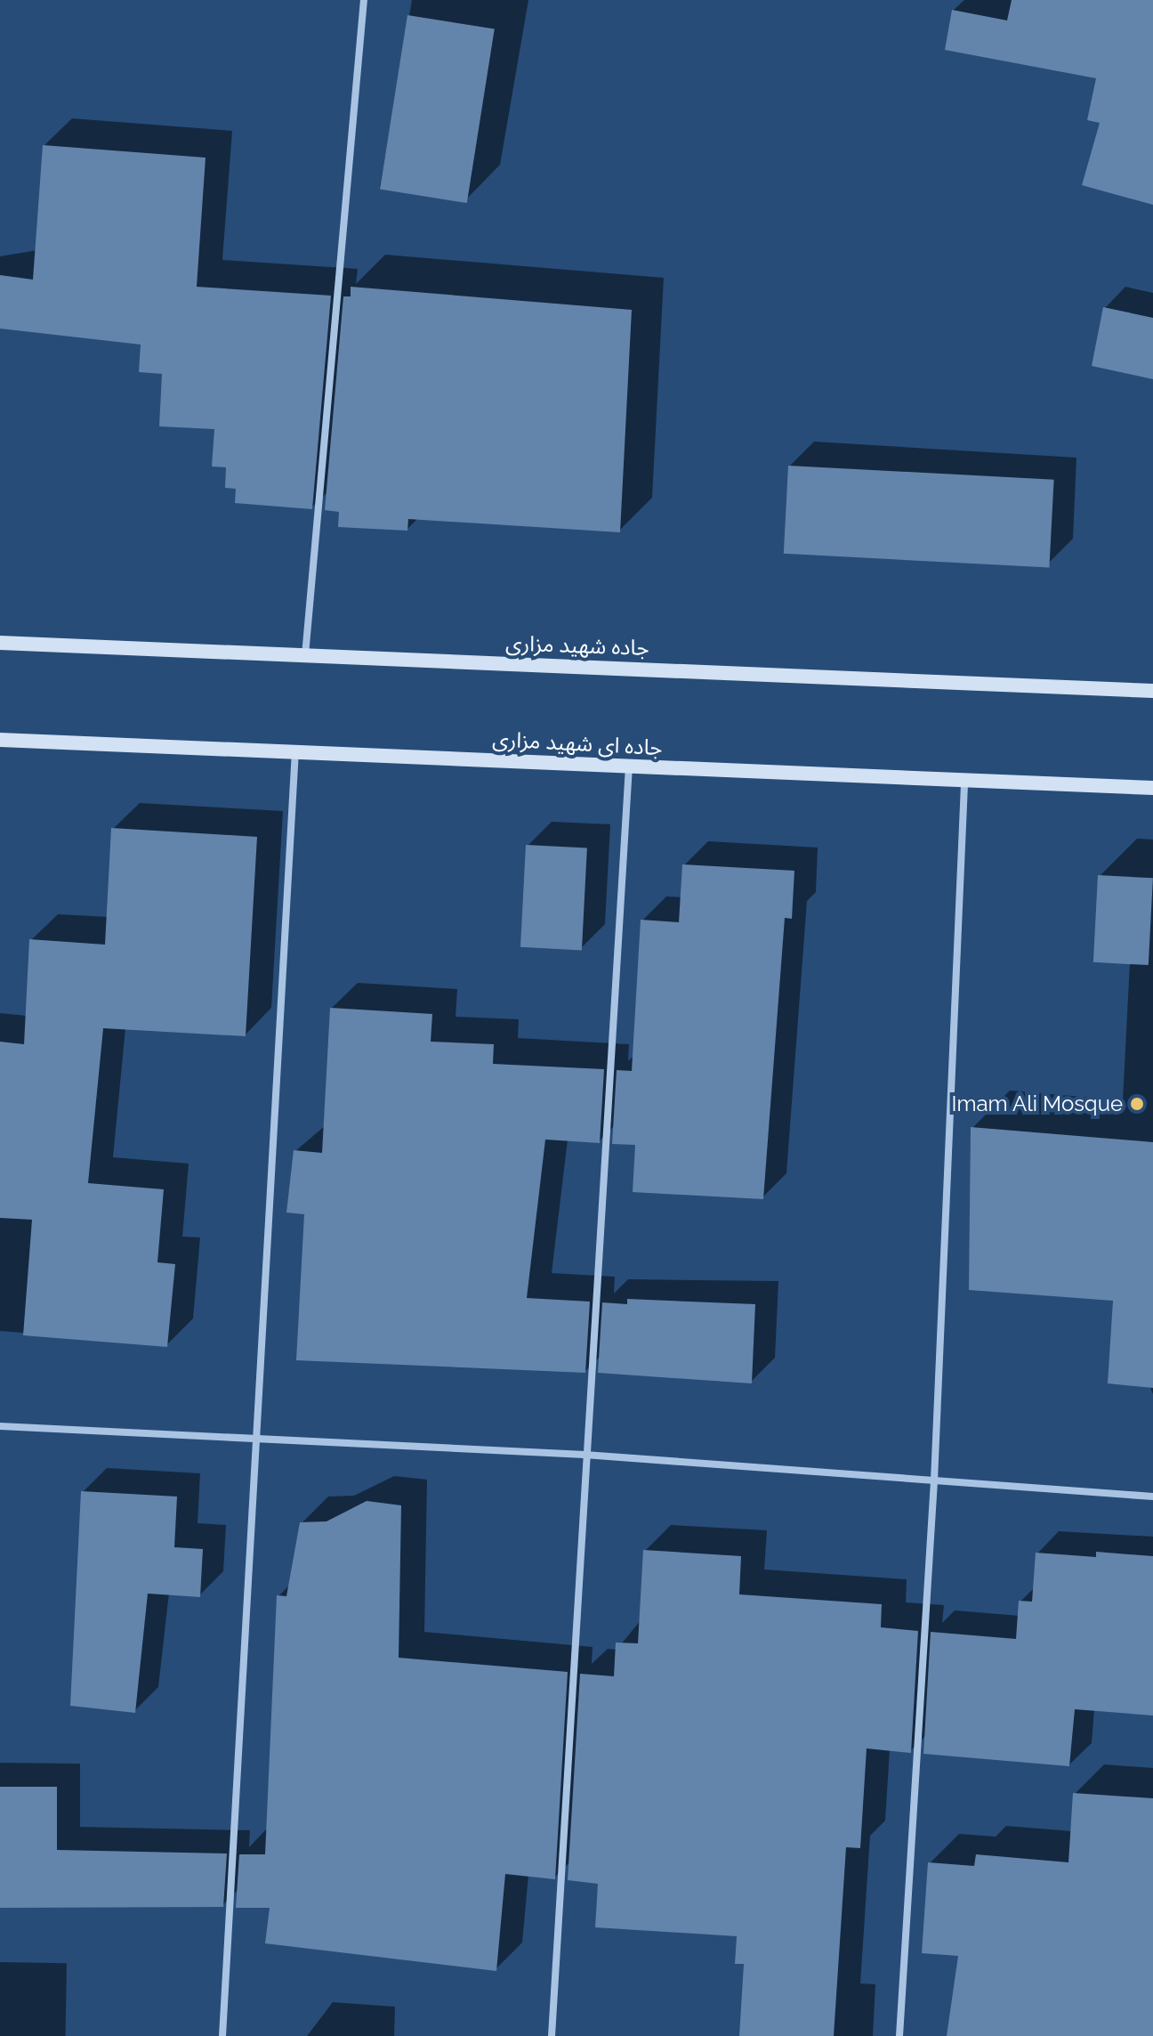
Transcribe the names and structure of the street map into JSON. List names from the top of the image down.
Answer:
{
  "streets": {
    "main road": ["جاده شهید مزاری", "جاده ای شهید مزاری"]
  },
  "places": ["Imam Ali Mosque"]
}
